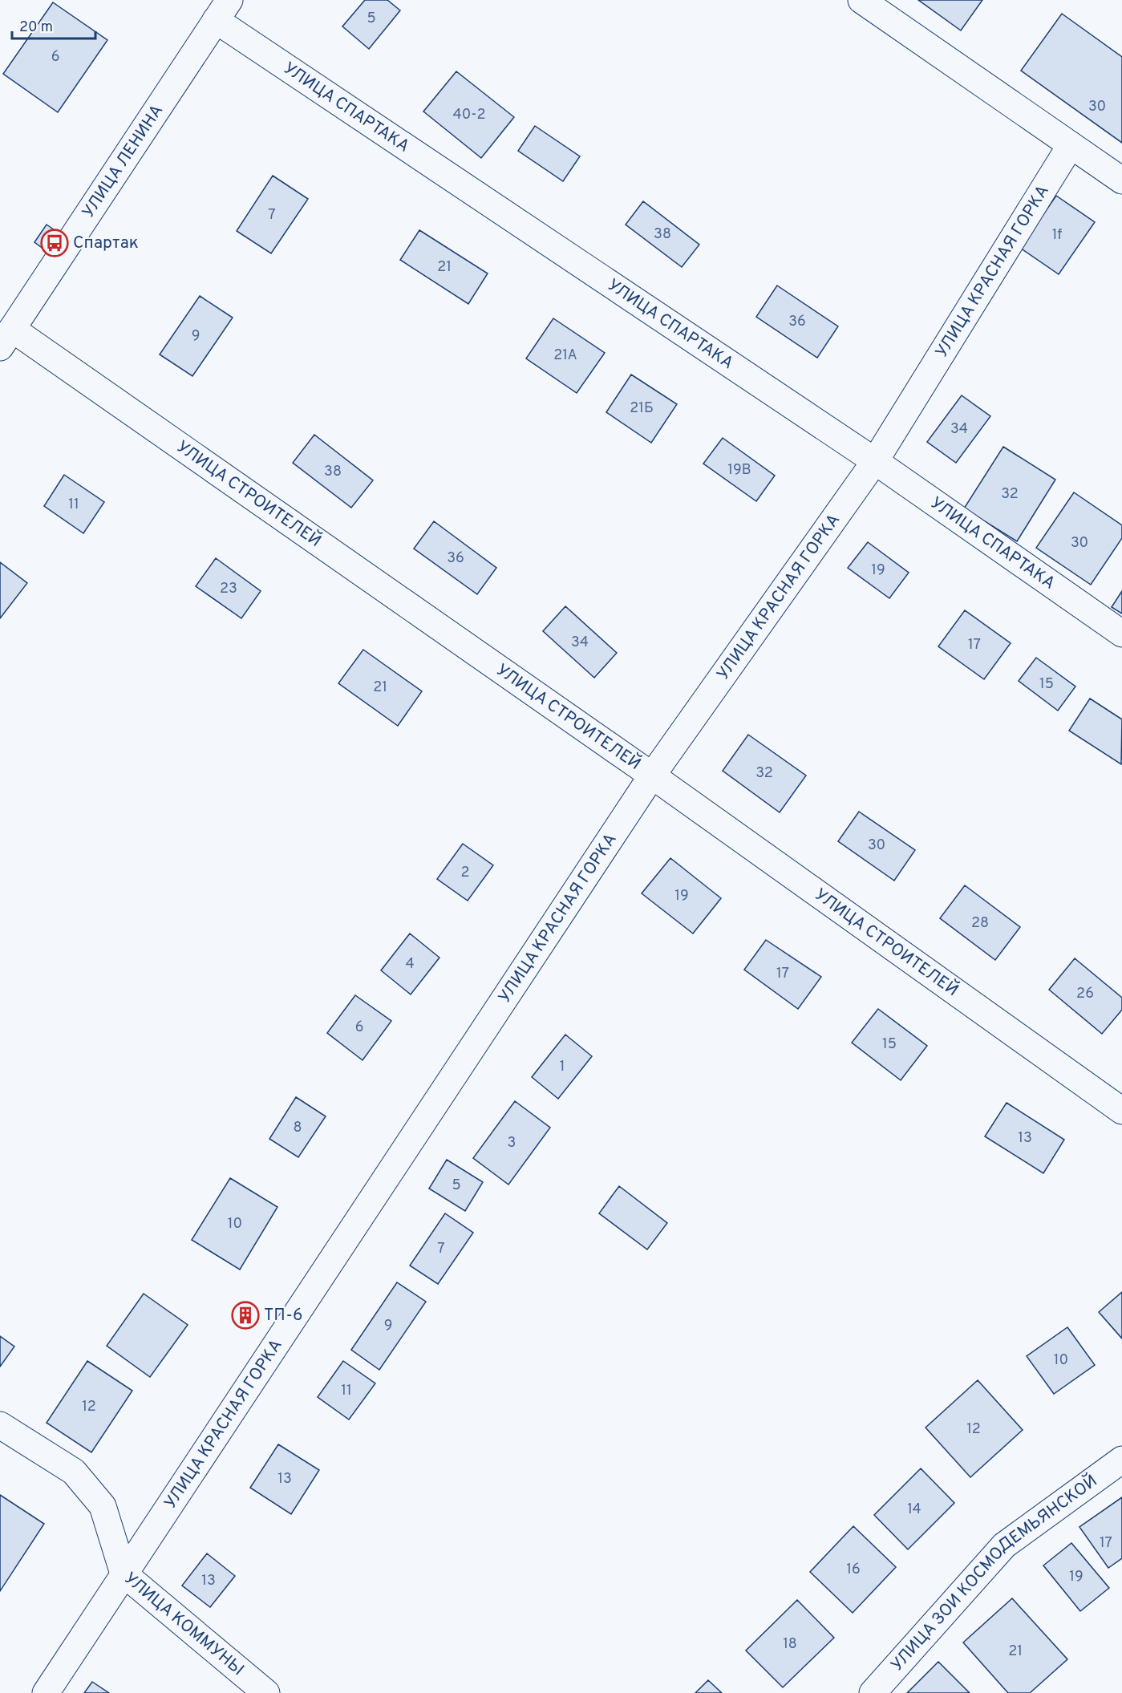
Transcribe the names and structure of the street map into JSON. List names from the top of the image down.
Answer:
{
  "streets": {
    "street": [
      "УЛИЦА СПАРТАКА",
      "УЛИЦА ЛЕНИНА",
      "УЛИЦА КРАСНАЯ ГОРКА",
      "УЛИЦА СТРОИТЕЛЕЙ",
      "УЛИЦА ЗОИ КОСМОДЕМЬЯНСКОЙ",
      "УЛИЦА КОММУНЫ"
    ]
  },
  "crossings": [
    ["УЛИЦА СПАРТАКА", "УЛИЦА ЛЕНИНА"],
    ["УЛИЦА СПАРТАКА", "УЛИЦА КРАСНАЯ ГОРКА"],
    ["УЛИЦА ЛЕНИНА", "УЛИЦА СТРОИТЕЛЕЙ"],
    ["УЛИЦА КРАСНАЯ ГОРКА", "УЛИЦА СТРОИТЕЛЕЙ"],
    ["УЛИЦА КРАСНАЯ ГОРКА", "УЛИЦА КОММУНЫ"]
  ],
  "places": {
    "bus stop": ["Спартак"],
    "building": ["ТП-6"]
  },
  "house_numbers": [
    "5",
    "6",
    "30",
    "40-2",
    "7",
    "38",
    "1f",
    "21",
    "36",
    "9",
    "21А",
    "21Б",
    "34",
    "19В",
    "38",
    "32",
    "11",
    "30",
    "36",
    "19",
    "23",
    "34",
    "17",
    "15",
    "21",
    "32",
    "30",
    "2",
    "19",
    "28",
    "4",
    "17",
    "26",
    "6",
    "15",
    "1",
    "8",
    "13",
    "3",
    "5",
    "10",
    "7",
    "9",
    "10",
    "11",
    "12",
    "12",
    "13",
    "14",
    "17",
    "16",
    "19",
    "13",
    "18",
    "21"
  ],
  "scale_bar": "20 m"
}
